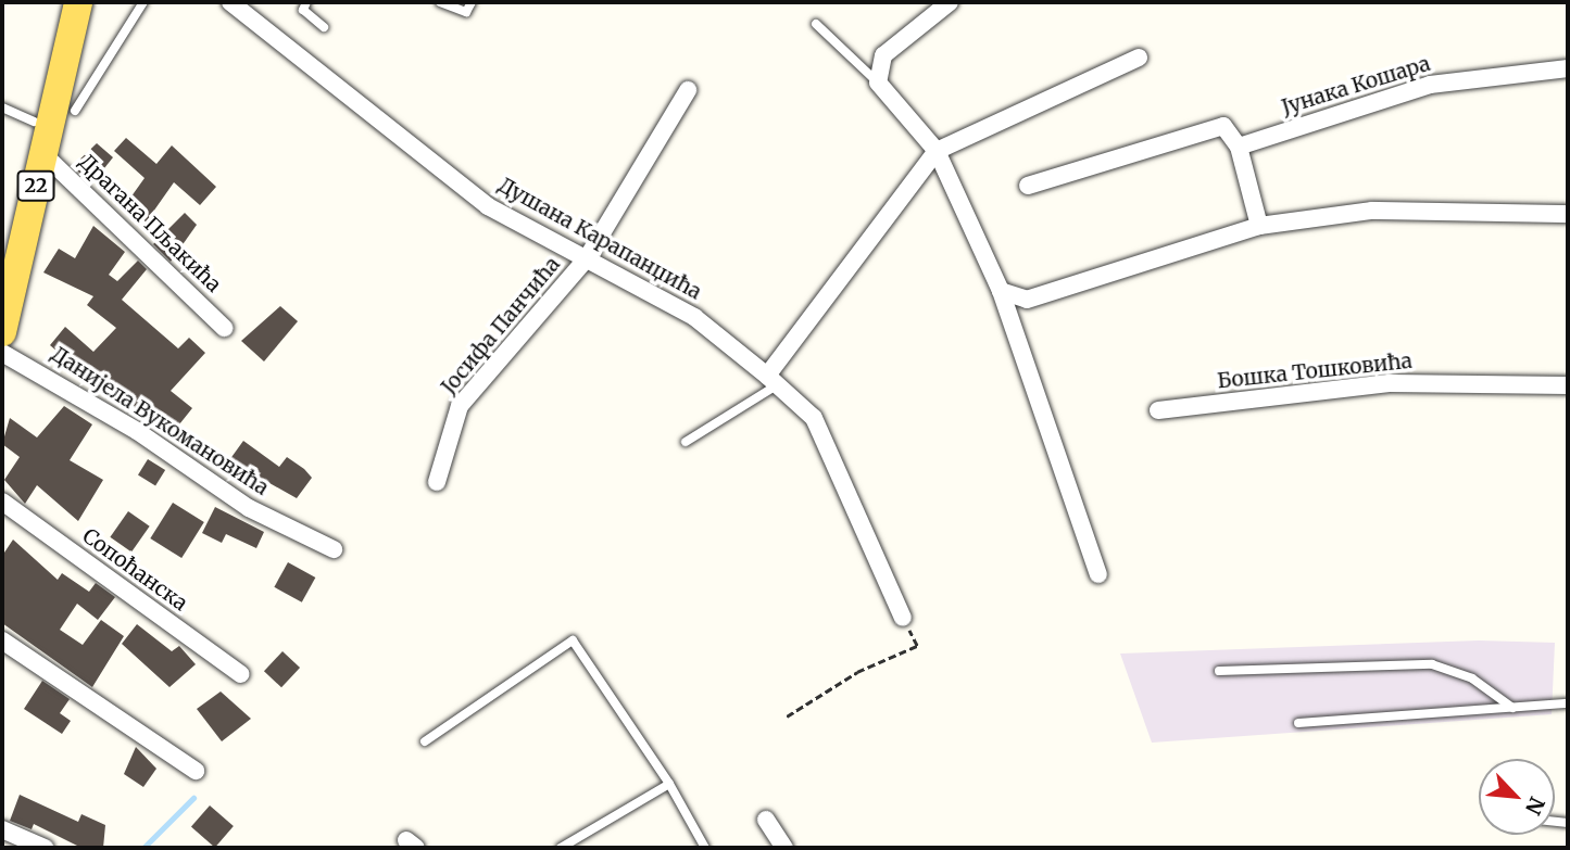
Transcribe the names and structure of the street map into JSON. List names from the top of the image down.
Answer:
{
  "streets": {
    "main road": ["22"],
    "street": [
      "Јунака Кошара",
      "Драгана Пљакића",
      "Душана Карапанџића",
      "Јосифа Панчића",
      "Бошка Тошковића",
      "Данијела Вукомановића",
      "Сопоћанска"
    ]
  },
  "crossings": [
    ["22", "Драгана Пљакића"],
    ["Душана Карапанџића", "Јосифа Панчића"]
  ],
  "north": "bottom right"
}
